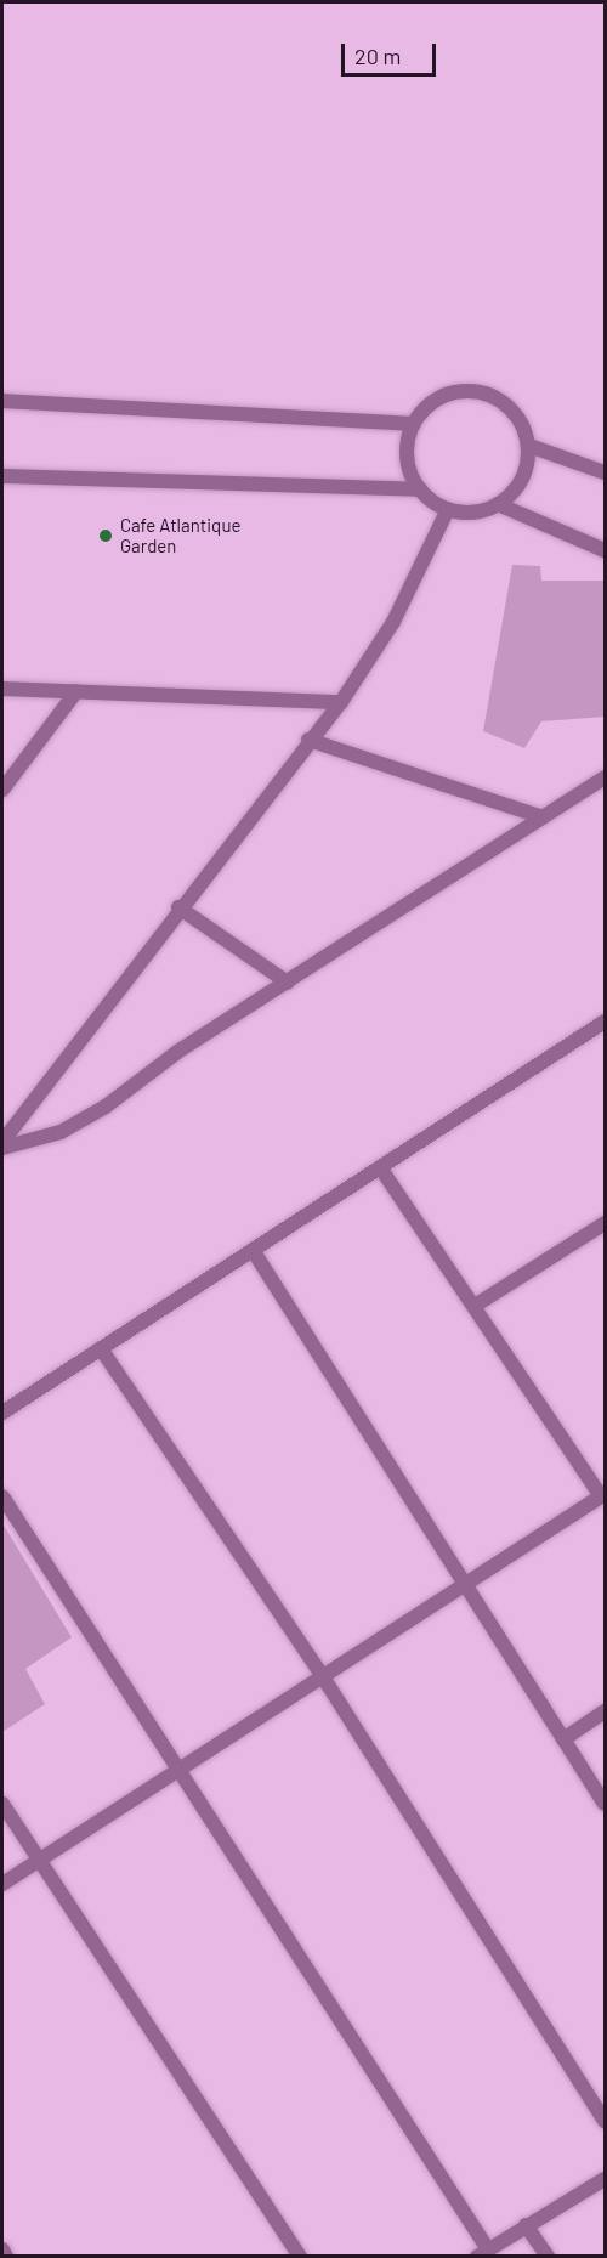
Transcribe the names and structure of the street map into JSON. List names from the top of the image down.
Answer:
{
  "places": ["Cafe Atlantique Garden"],
  "scale_bar": "20 m"
}
